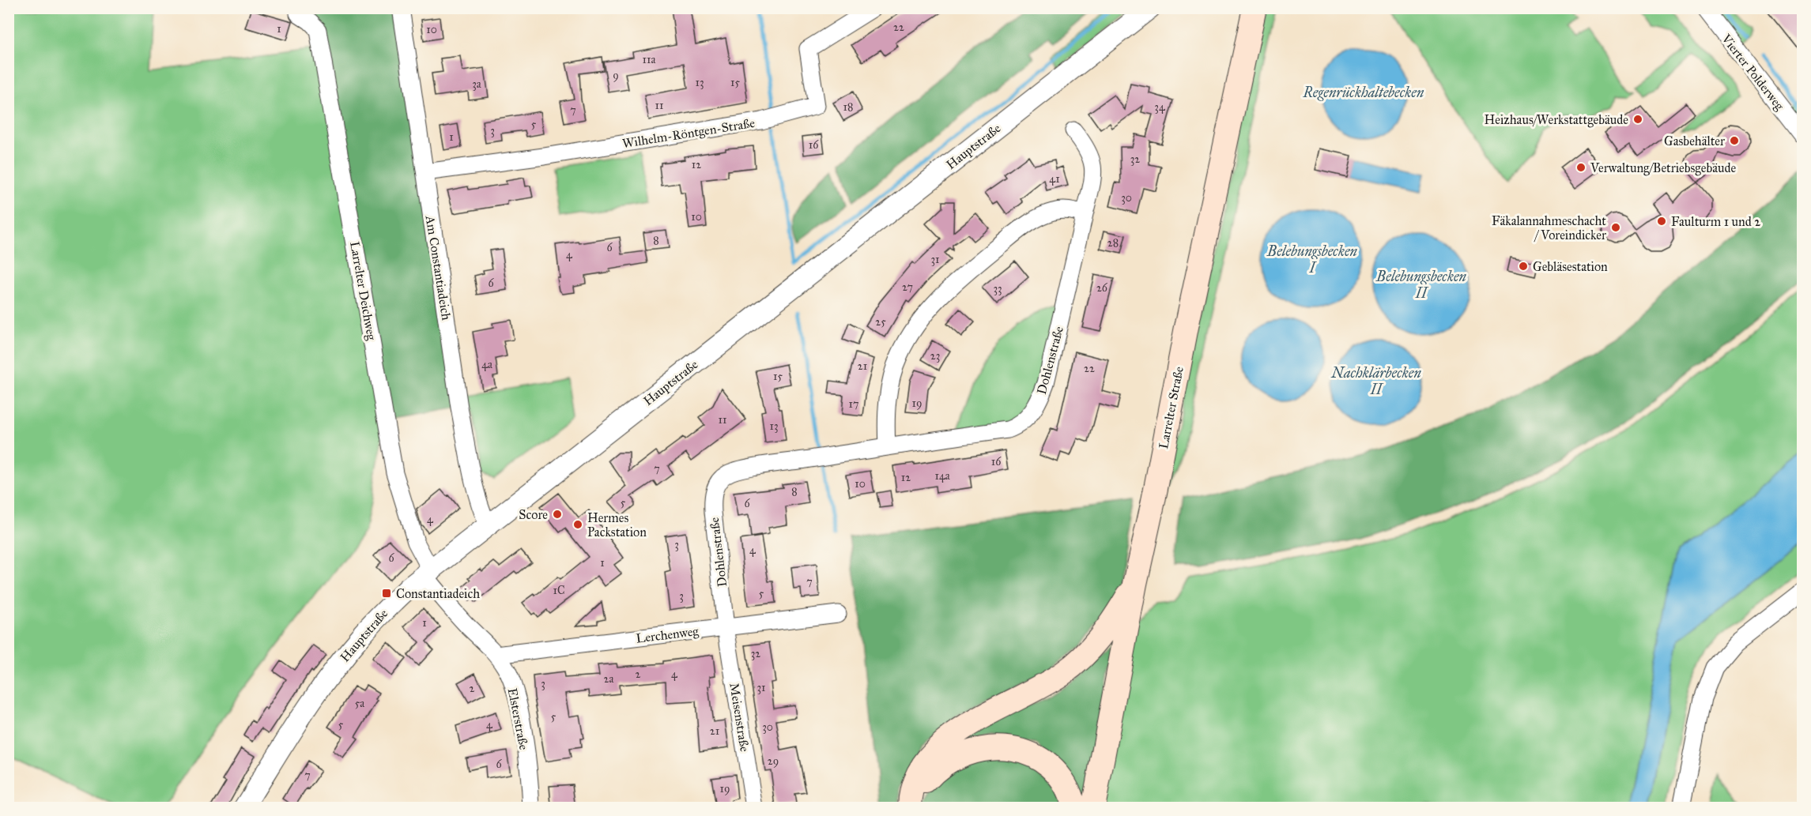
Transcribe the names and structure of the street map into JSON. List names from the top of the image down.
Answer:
{
  "streets": {
    "main road": ["Larrelter Straße"],
    "street": [
      "Vierter Polderweg",
      "Wilhelm-Röntgen-Straße",
      "Hauptstraße",
      "Am Constantiadeich",
      "Larrelter Deichweg",
      "Dohlenstraße",
      "Lerchenweg",
      "Meisenstraße",
      "Elsterstraße"
    ]
  },
  "crossings": [
    ["Wilhelm-Röntgen-Straße", "Am Constantiadeich"],
    ["Hauptstraße", "Am Constantiadeich"],
    ["Hauptstraße", "Larrelter Deichweg"],
    ["Hauptstraße", "Elsterstraße"],
    ["Larrelter Deichweg", "Elsterstraße"],
    ["Dohlenstraße", "Lerchenweg"],
    ["Dohlenstraße", "Meisenstraße"],
    ["Lerchenweg", "Meisenstraße"],
    ["Lerchenweg", "Elsterstraße"]
  ],
  "water": [
    "Regenrückhaltebecken",
    "Belebungsbecken I",
    "Belebungsbecken II",
    "Nachklärbecken II"
  ],
  "places": {
    "other": [
      "Heizhaus/Werkstattgebäude",
      "Gasbehälter",
      "Verwaltung/Betriebsgebäude",
      "Faulturm 1 und 2",
      "Fäkalannahmeschacht / Voreindicker",
      "Gebläsestation",
      "Score",
      "Hermes Packstation"
    ],
    "transit": ["Constantiadeich"]
  },
  "house_numbers": [
    "22",
    "1",
    "10",
    "11a",
    "9",
    "13",
    "15",
    "3a",
    "11",
    "18",
    "34",
    "7",
    "5",
    "3",
    "1",
    "16",
    "32",
    "12",
    "41",
    "30",
    "10",
    "8",
    "28",
    "6",
    "4",
    "31",
    "6",
    "27",
    "26",
    "33",
    "25",
    "23",
    "4a",
    "21",
    "22",
    "15",
    "19",
    "17",
    "11",
    "13",
    "16",
    "7",
    "14a",
    "12",
    "10",
    "8",
    "5",
    "6",
    "4",
    "3",
    "4",
    "6",
    "1",
    "7",
    "1C",
    "5",
    "3",
    "1",
    "32",
    "2",
    "4",
    "2a",
    "3",
    "31",
    "2",
    "5a",
    "5",
    "5",
    "4",
    "30",
    "21",
    "29",
    "6",
    "7",
    "19"
  ]
}
